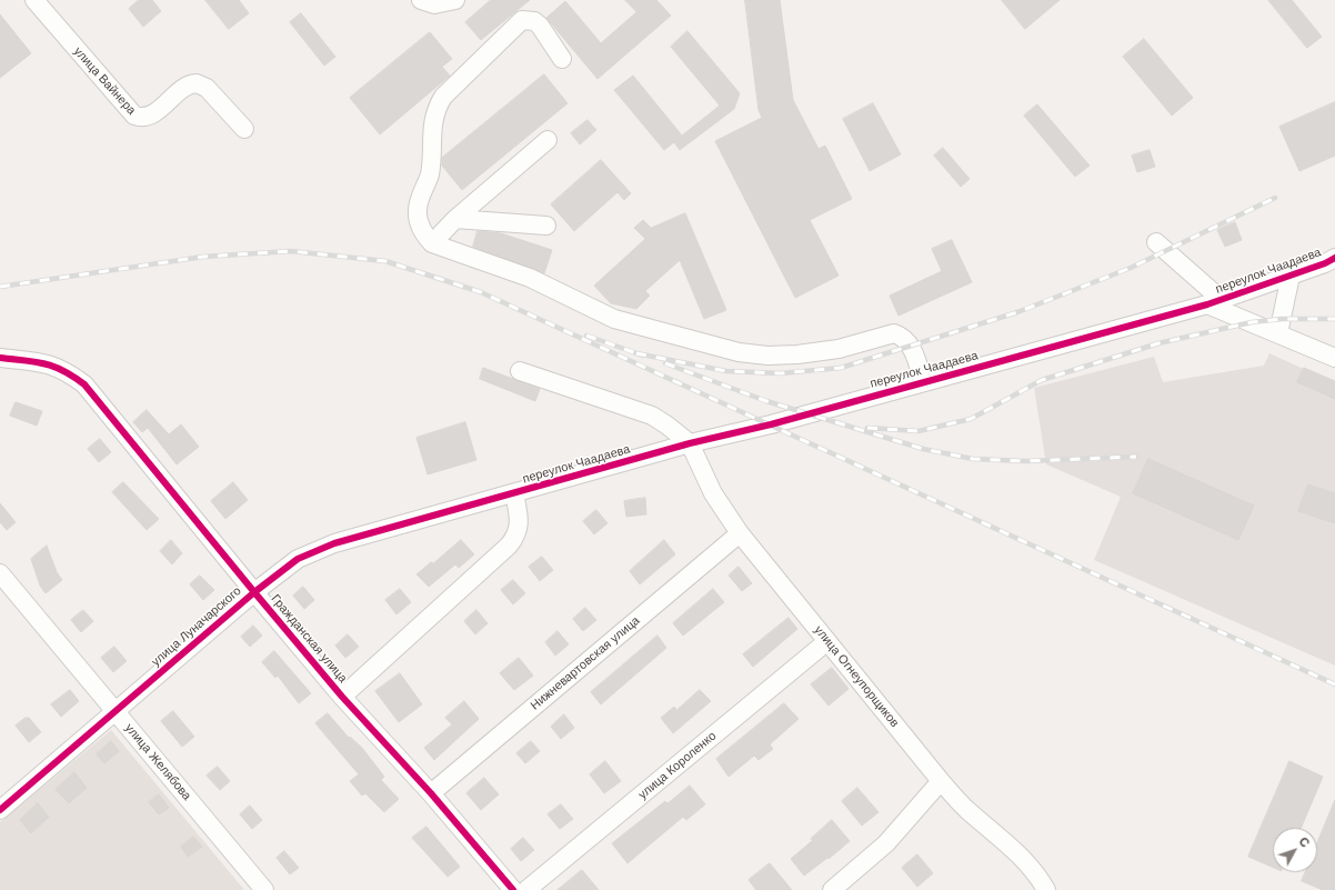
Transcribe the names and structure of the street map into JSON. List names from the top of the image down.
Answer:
{
  "streets": {
    "street": [
      "улица Вайнера",
      "переулок Чаадаева",
      "улица Луначарского",
      "Гражданская улица",
      "Нижневартовская улица",
      "улица Огнеупорщиков",
      "улица Желябова",
      "улица Короленко"
    ]
  },
  "crossings": [
    ["переулок Чаадаева", "улица Луначарского"],
    ["переулок Чаадаева", "Гражданская улица"],
    ["переулок Чаадаева", "улица Огнеупорщиков"],
    ["улица Луначарского", "Гражданская улица"],
    ["улица Луначарского", "улица Желябова"],
    ["Гражданская улица", "Нижневартовская улица"],
    ["Нижневартовская улица", "улица Огнеупорщиков"],
    ["улица Огнеупорщиков", "улица Короленко"]
  ],
  "north": "top right"
}
